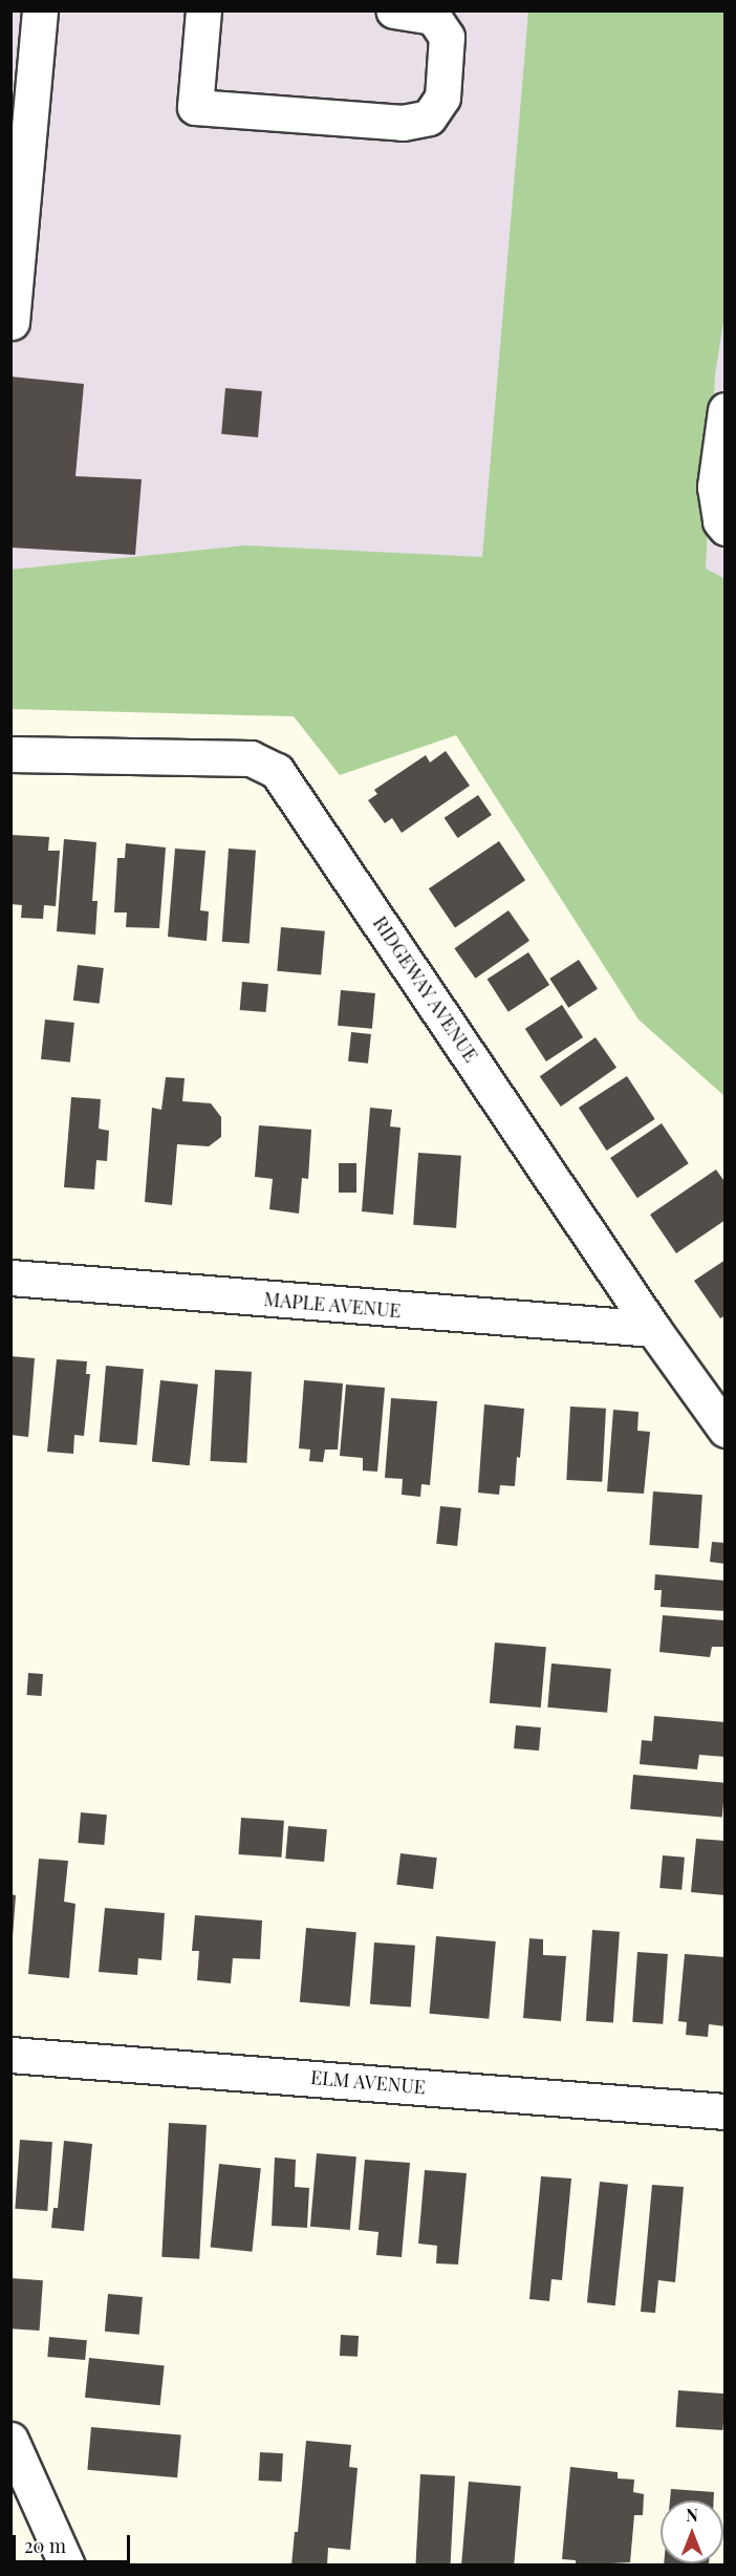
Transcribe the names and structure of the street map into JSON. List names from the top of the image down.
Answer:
{
  "streets": {
    "street": ["RIDGEWAY AVENUE", "MAPLE AVENUE", "ELM AVENUE"]
  },
  "crossings": [
    ["RIDGEWAY AVENUE", "MAPLE AVENUE"]
  ],
  "scale_bar": "20 m",
  "north": "top"
}
